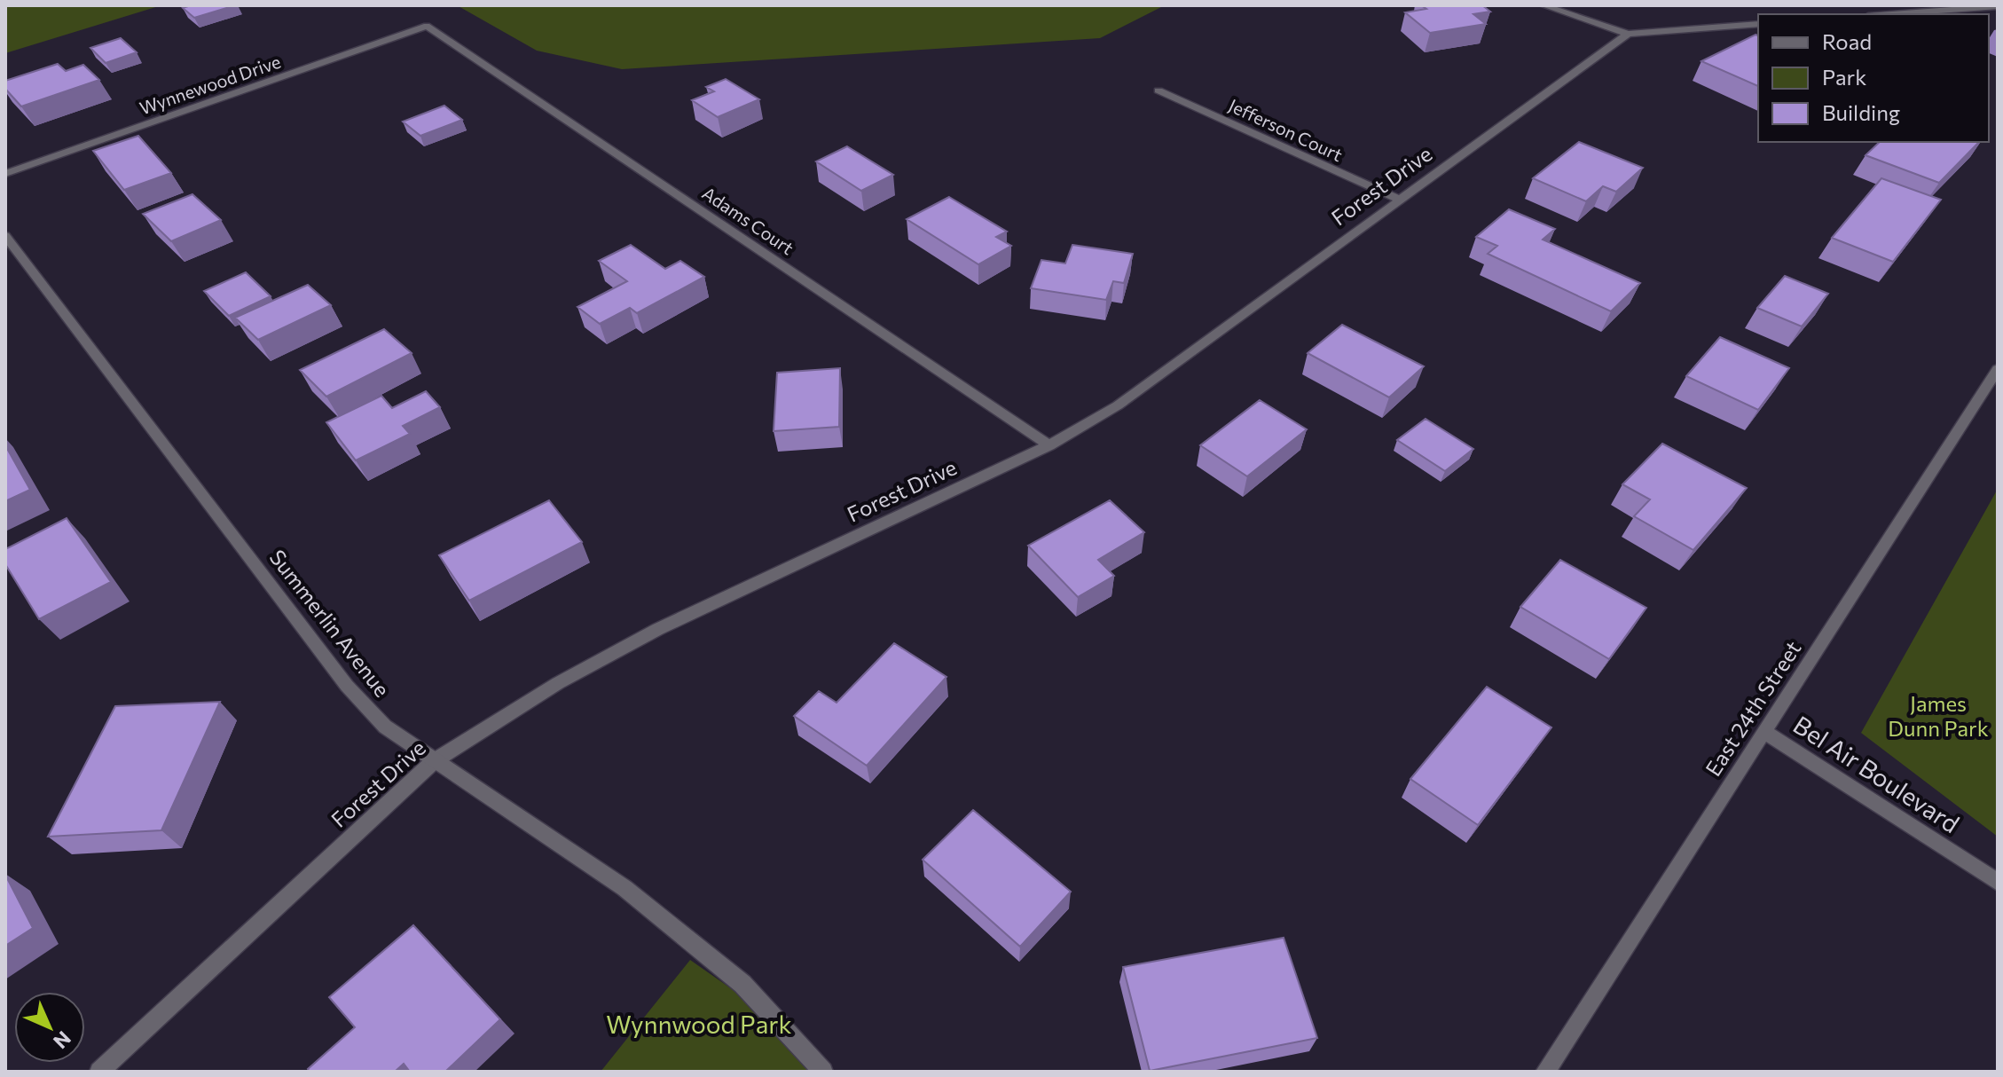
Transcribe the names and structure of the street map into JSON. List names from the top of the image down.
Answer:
{
  "streets": {
    "street": [
      "Wynnewood Drive",
      "Jefferson Court",
      "Forest Drive",
      "Adams Court",
      "Summerlin Avenue",
      "East 24th Street",
      "Bel Air Boulevard"
    ]
  },
  "crossings": [
    ["Wynnewood Drive", "Adams Court"],
    ["Jefferson Court", "Forest Drive"],
    ["Forest Drive", "Adams Court"],
    ["Forest Drive", "Summerlin Avenue"],
    ["East 24th Street", "Bel Air Boulevard"]
  ],
  "parks": ["James Dunn Park", "Wynnwood Park"],
  "legend": ["Road", "Park", "Building"],
  "north": "bottom right"
}
